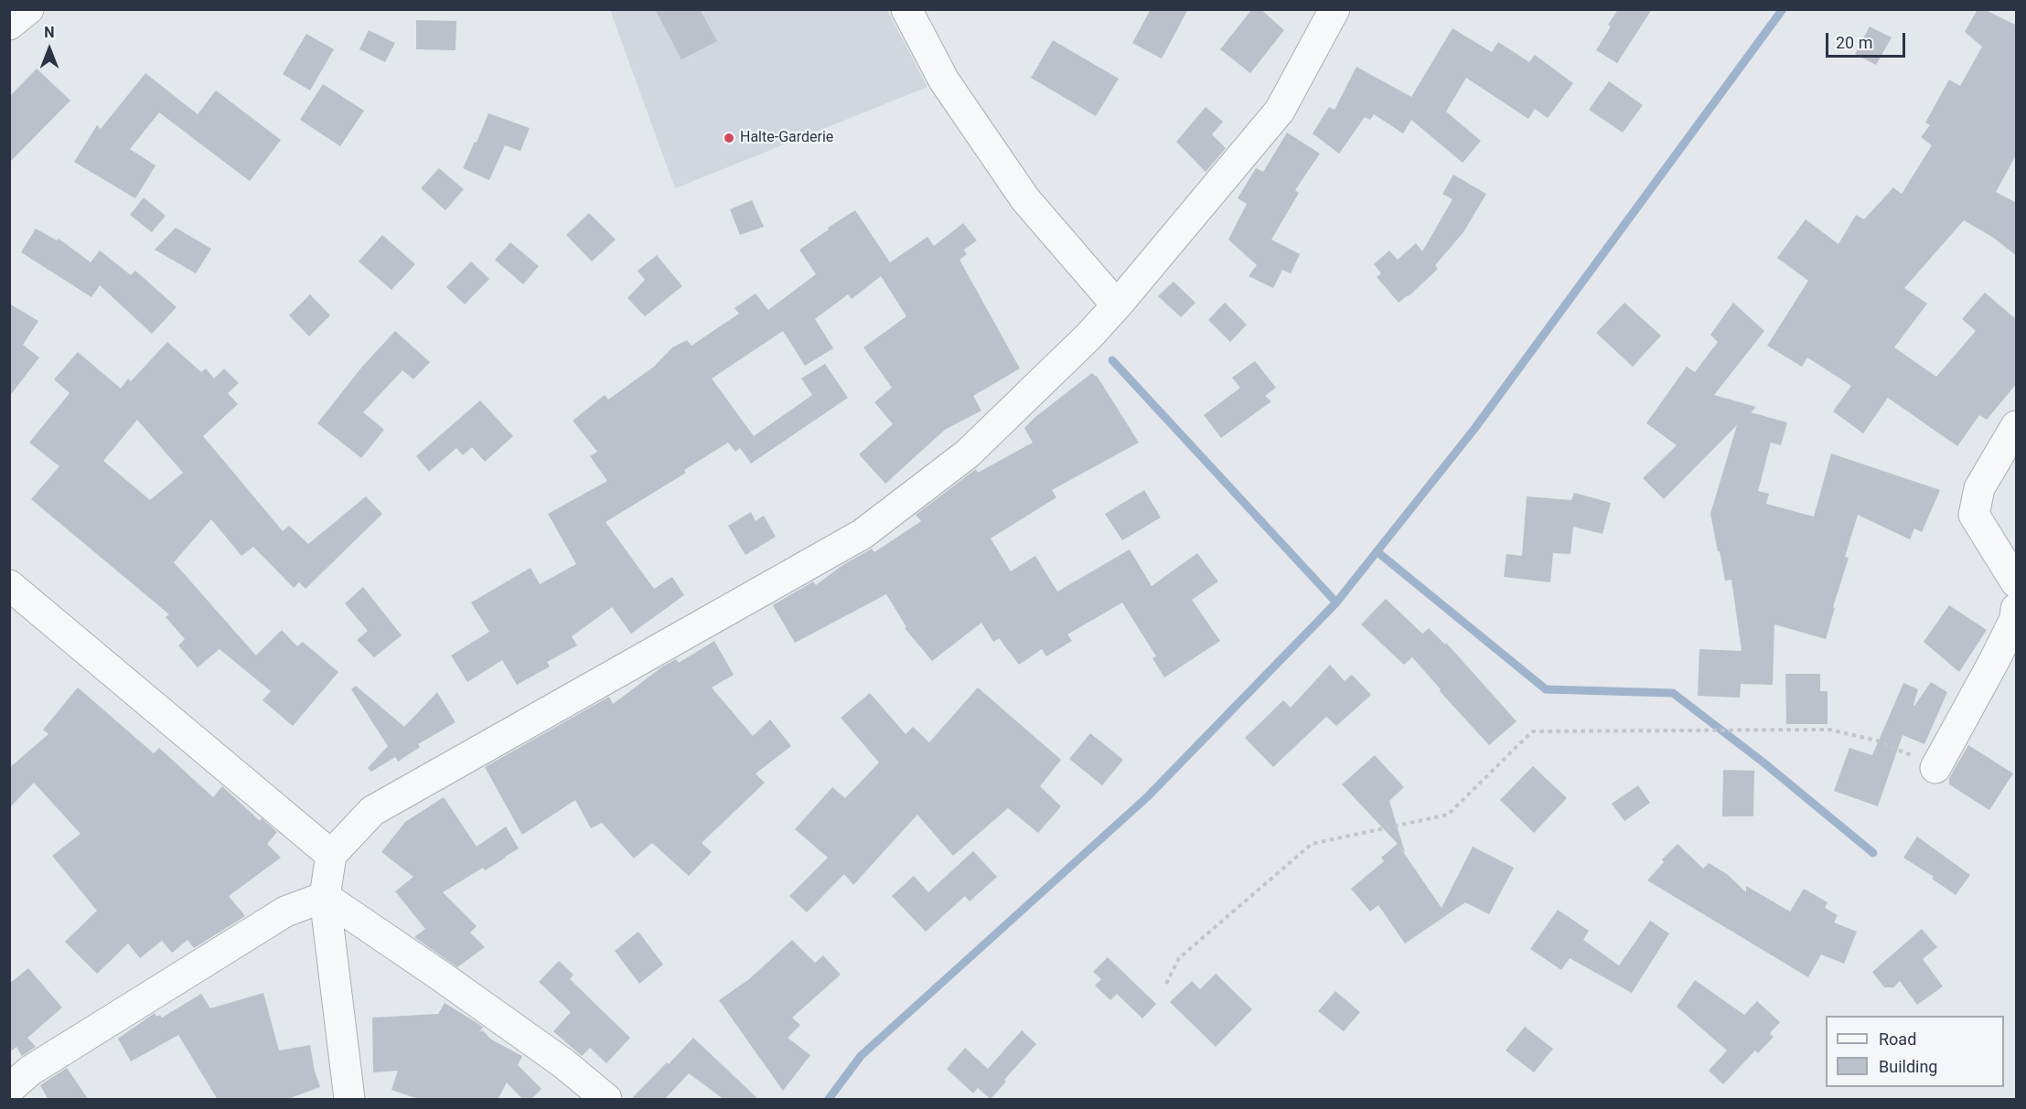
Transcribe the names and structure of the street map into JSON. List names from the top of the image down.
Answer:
{
  "places": ["Halte-Garderie"],
  "legend": ["Road", "Building"],
  "scale_bar": "20 m",
  "north": "top"
}
